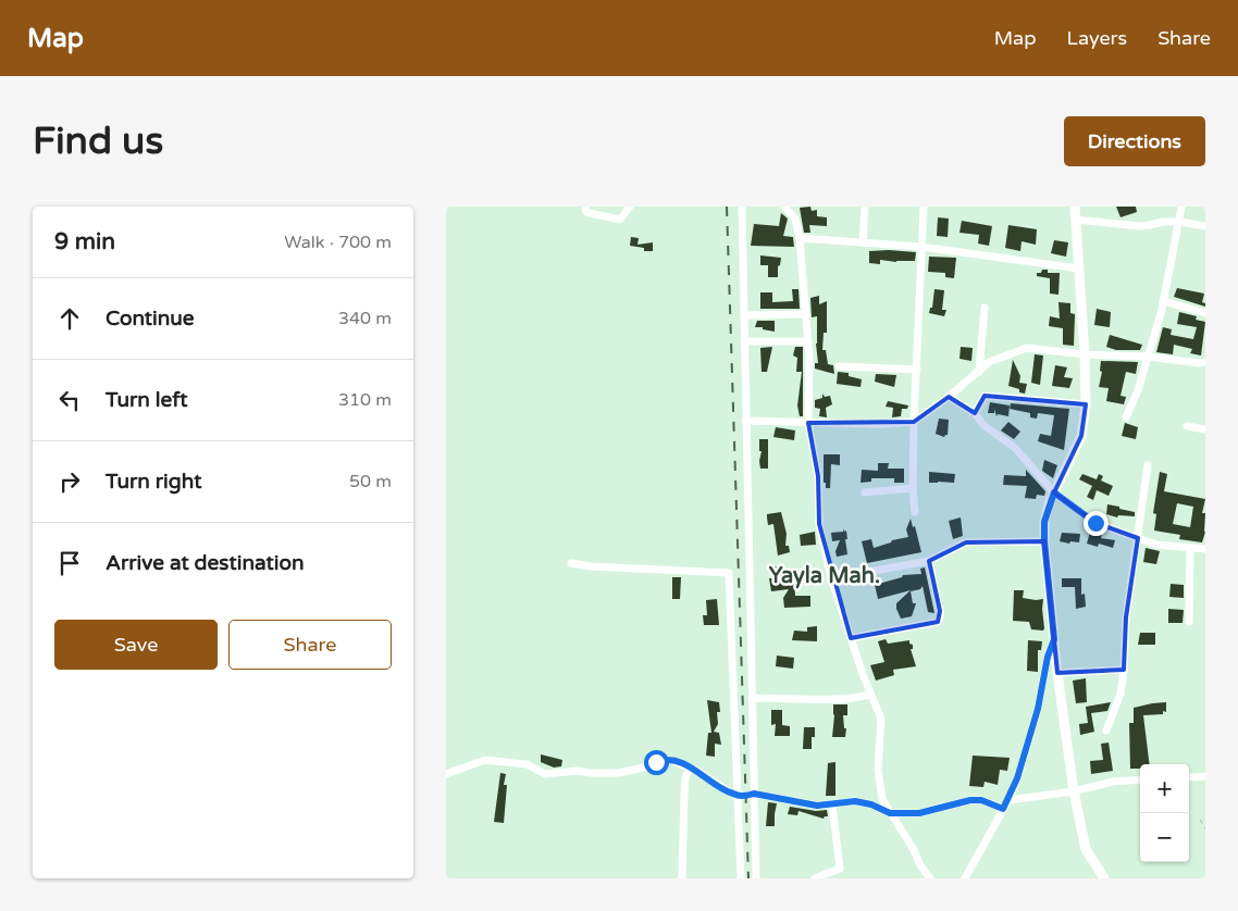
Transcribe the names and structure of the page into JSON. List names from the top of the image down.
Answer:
{
  "districts": ["Yayla Mah."],
  "page": {
    "header": "Map",
    "nav": ["Map", "Layers", "Share"],
    "buttons": [
      "Directions",
      ["Save", "Share"]
    ],
    "title": "Find us",
    "heading": ["9 min", "Walk · 700 m"],
    "list": [
      ["Continue", "340 m"],
      ["Turn left", "310 m"],
      ["Turn right", "50 m"],
      "Arrive at destination"
    ],
    "map_buttons": ["+", "−"]
  }
}
